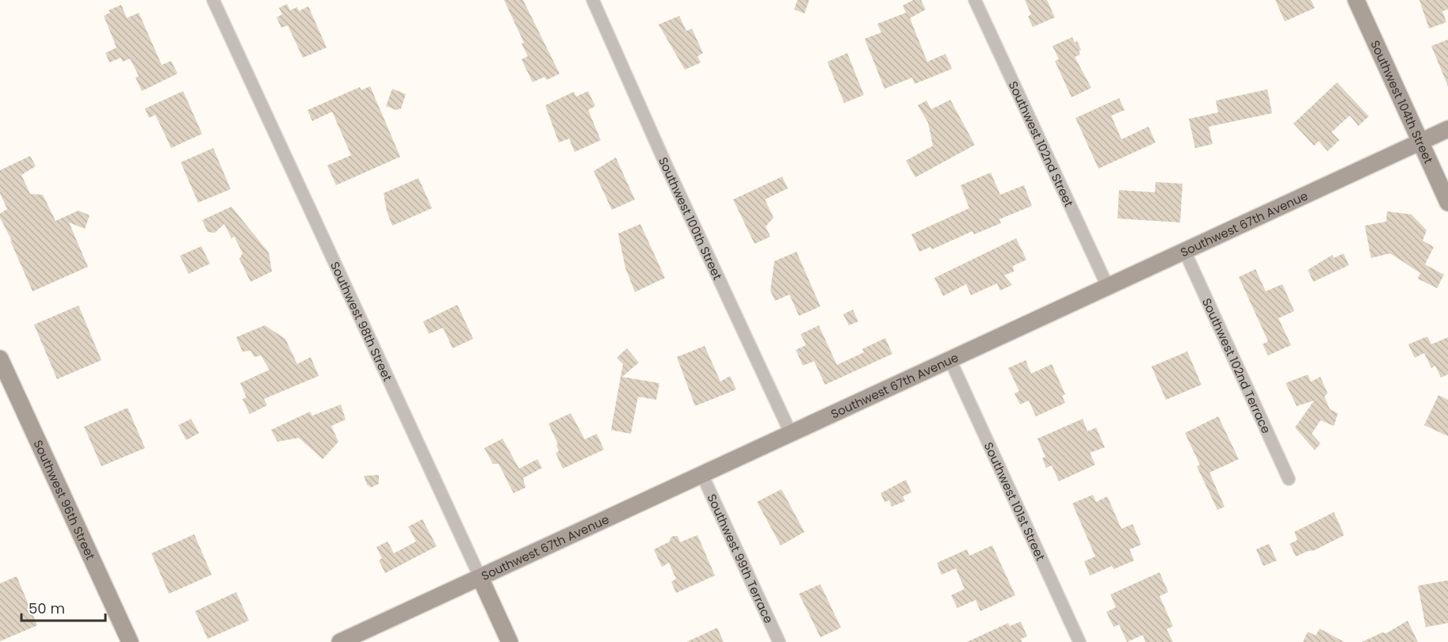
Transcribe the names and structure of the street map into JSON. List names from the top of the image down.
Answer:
{
  "streets": {
    "main road": [
      "Southwest 104th Street",
      "Southwest 67th Avenue",
      "Southwest 98th Street",
      "Southwest 96th Street"
    ],
    "street": [
      "Southwest 102nd Street",
      "Southwest 100th Street",
      "Southwest 102nd Terrace",
      "Southwest 101st Street",
      "Southwest 99th Terrace"
    ]
  },
  "crossings": [
    ["Southwest 104th Street", "Southwest 67th Avenue"],
    ["Southwest 102nd Street", "Southwest 67th Avenue"],
    ["Southwest 100th Street", "Southwest 67th Avenue"],
    ["Southwest 67th Avenue", "Southwest 98th Street"],
    ["Southwest 67th Avenue", "Southwest 102nd Terrace"],
    ["Southwest 67th Avenue", "Southwest 101st Street"],
    ["Southwest 67th Avenue", "Southwest 99th Terrace"]
  ],
  "scale_bar": "50 m"
}
